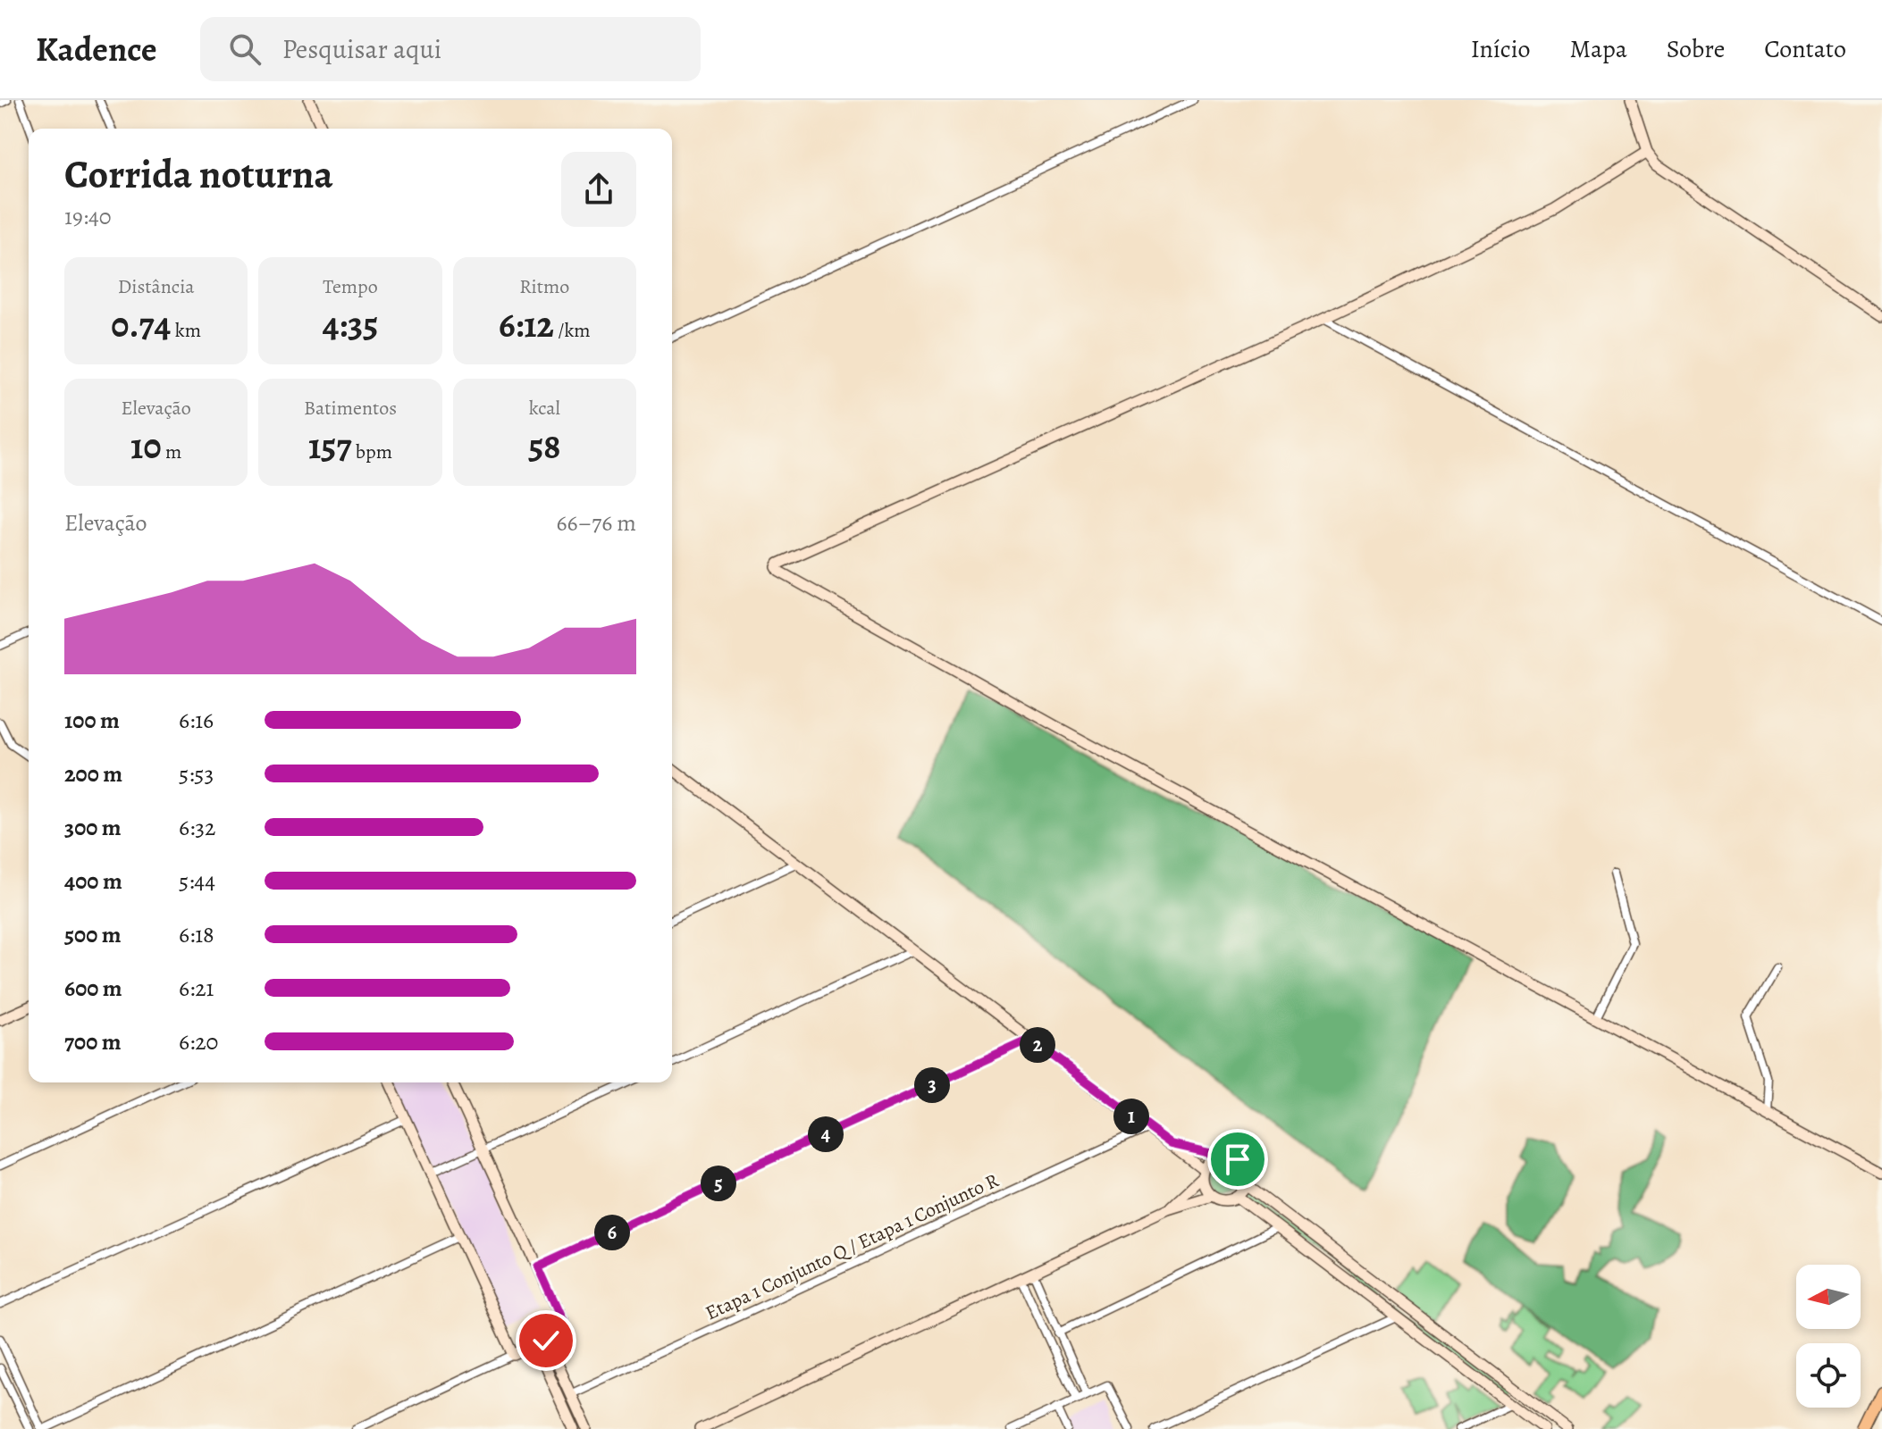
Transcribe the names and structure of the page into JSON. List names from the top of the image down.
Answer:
{
  "streets": {
    "street": ["Etapa 1 Conjunto Q / Etapa 1 Conjunto R"]
  },
  "north": "left",
  "page": {
    "header": "Kadence",
    "search": "Pesquisar aqui",
    "nav": [
      "Início",
      "Mapa",
      "Sobre",
      "Contato"
    ],
    "heading": ["Corrida noturna", "19:40"],
    "stats": [
      ["Distância", "0.74 km"],
      ["Tempo", "4:35"],
      ["Ritmo", "6:12 /km"],
      ["Elevação", "10 m"],
      ["Batimentos", "157 bpm"],
      ["kcal", "58"]
    ],
    "chart": ["Elevação", "66–76 m"],
    "list": [
      {
        "name": "100 m",
        "note": "6:16"
      },
      {
        "name": "200 m",
        "note": "5:53"
      },
      {
        "name": "300 m",
        "note": "6:32"
      },
      {
        "name": "400 m",
        "note": "5:44"
      },
      {
        "name": "500 m",
        "note": "6:18"
      },
      {
        "name": "600 m",
        "note": "6:21"
      },
      {
        "name": "700 m",
        "note": "6:20"
      }
    ],
    "pins": [
      "2",
      "3",
      "1",
      "4",
      "5",
      "6"
    ]
  }
}
